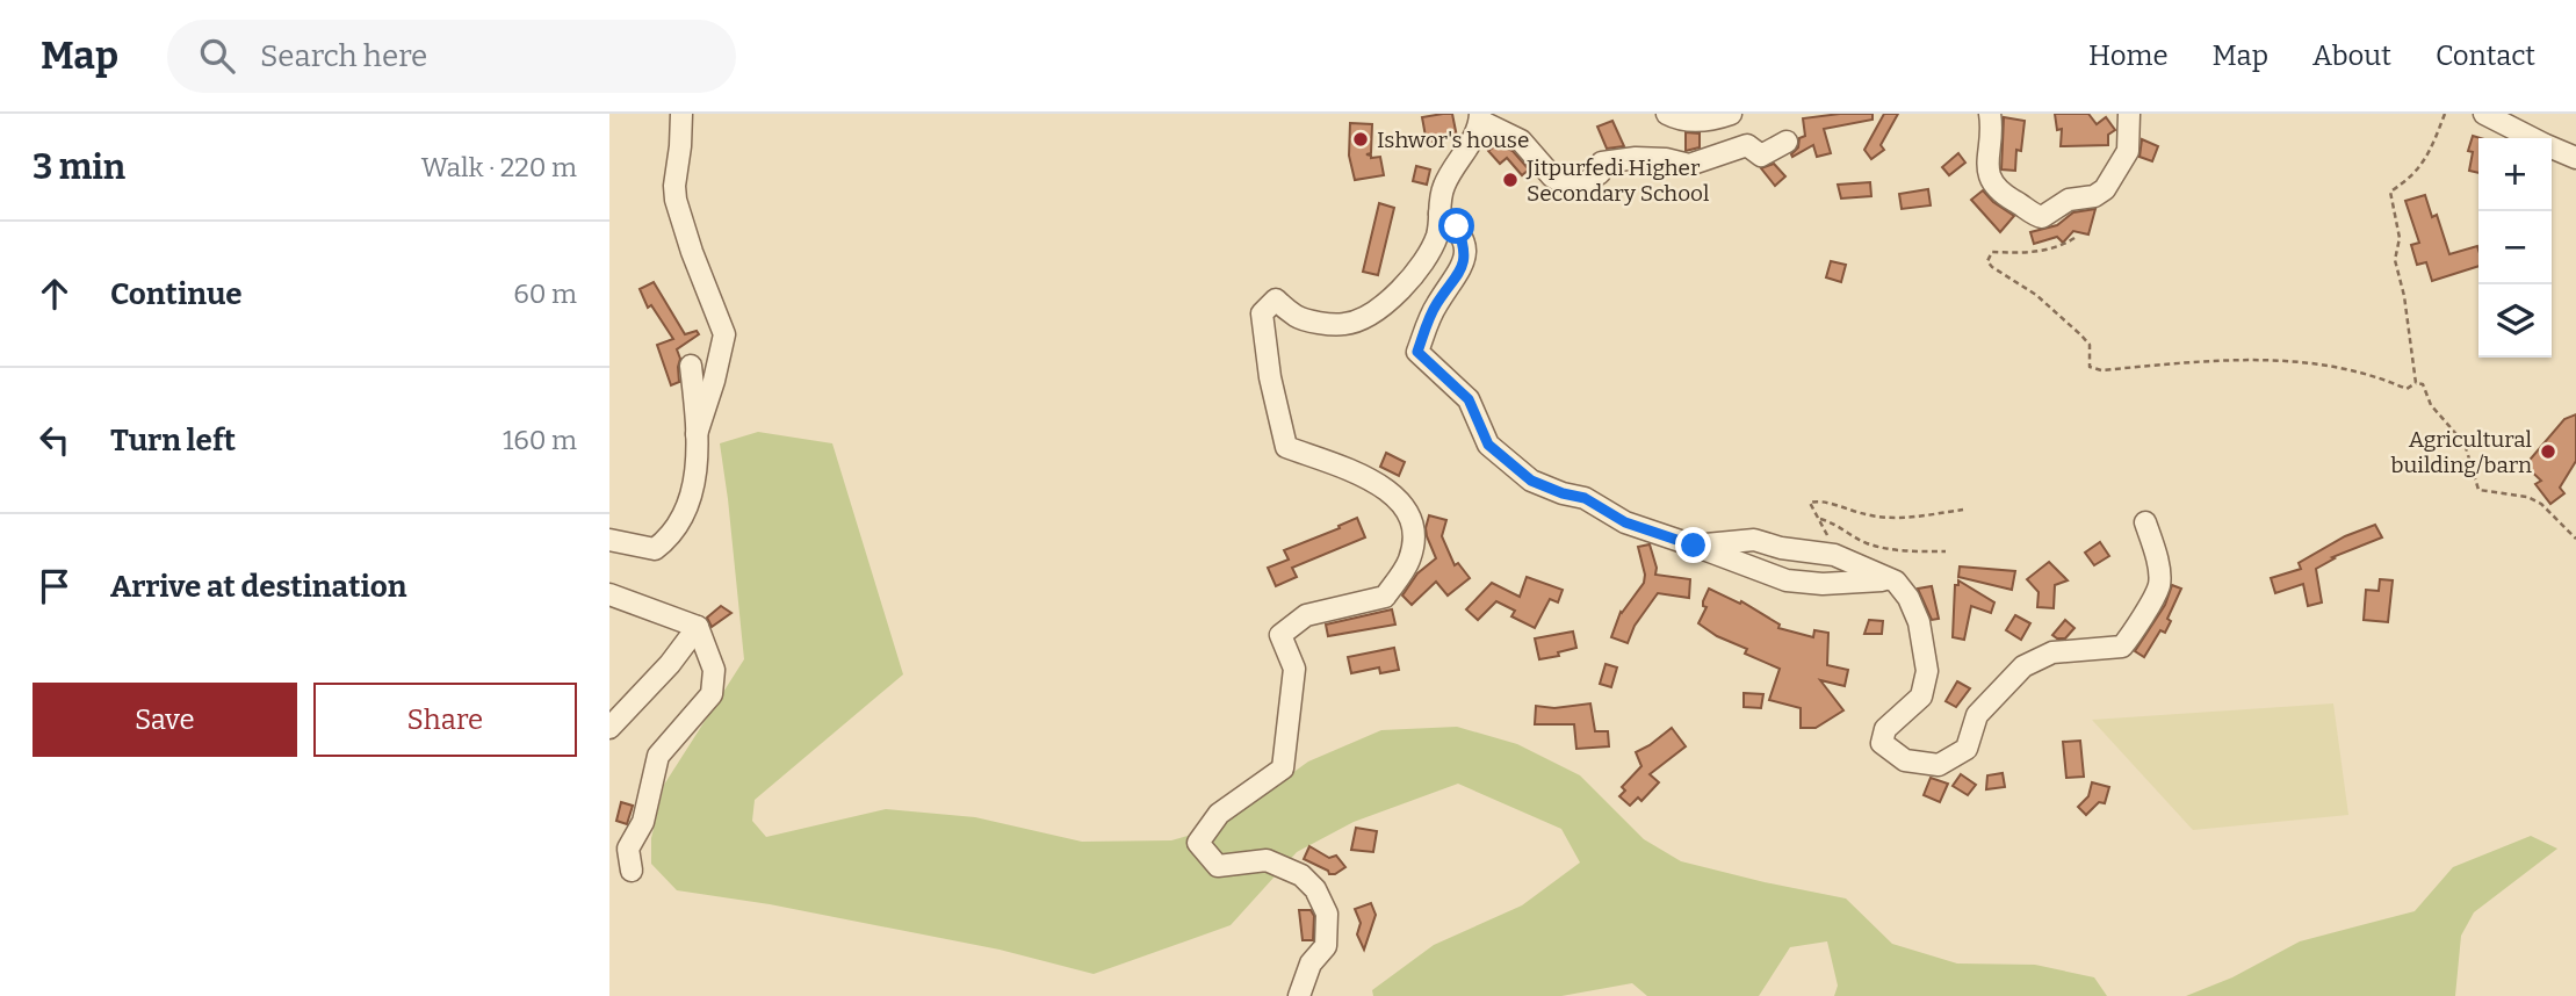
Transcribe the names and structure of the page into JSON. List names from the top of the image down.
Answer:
{
  "places": ["Ishwor's house", "Jitpurfedi Higher Secondary School", "Agricultural building/barn"],
  "page": {
    "header": "Map",
    "search": "Search here",
    "nav": [
      "Home",
      "Map",
      "About",
      "Contact"
    ],
    "heading": ["3 min", "Walk · 220 m"],
    "map_buttons": ["+", "−"],
    "list": [
      ["Continue", "60 m"],
      ["Turn left", "160 m"],
      "Arrive at destination"
    ],
    "buttons": ["Save", "Share"]
  }
}
